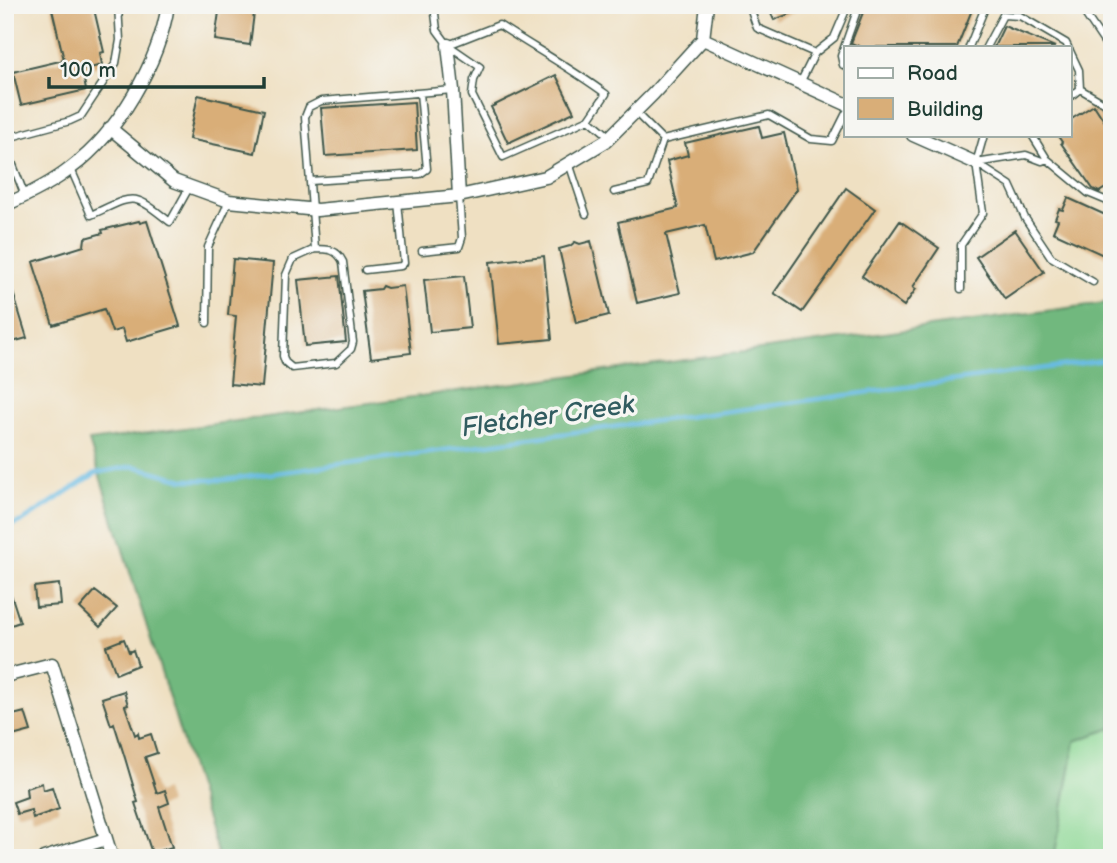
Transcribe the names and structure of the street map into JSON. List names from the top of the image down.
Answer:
{
  "water": ["Fletcher Creek"],
  "legend": ["Road", "Building"],
  "scale_bar": "100 m"
}
